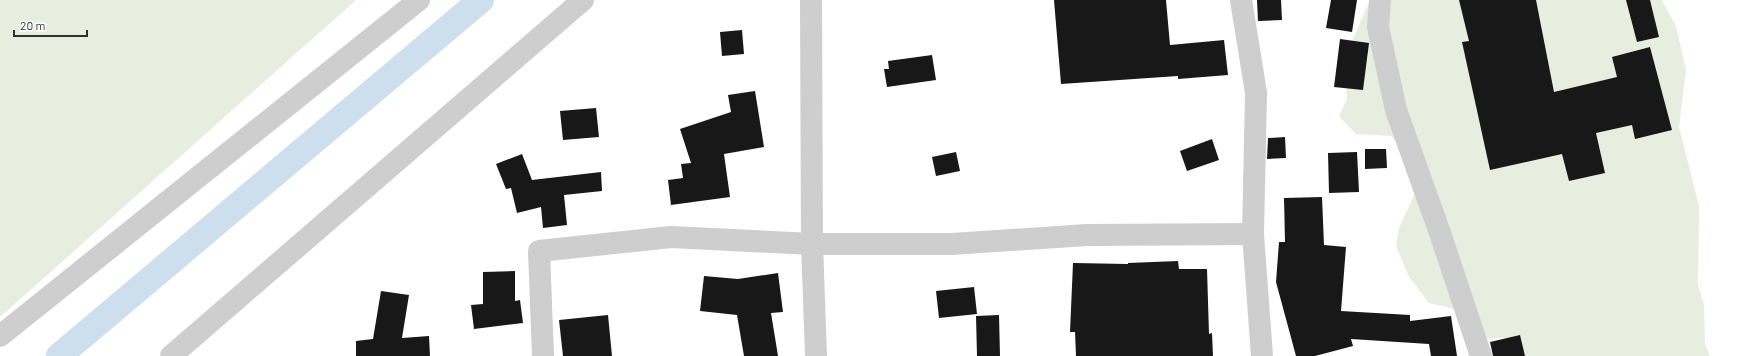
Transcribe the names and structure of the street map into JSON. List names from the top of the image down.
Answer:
{
  "scale_bar": "20 m"
}
